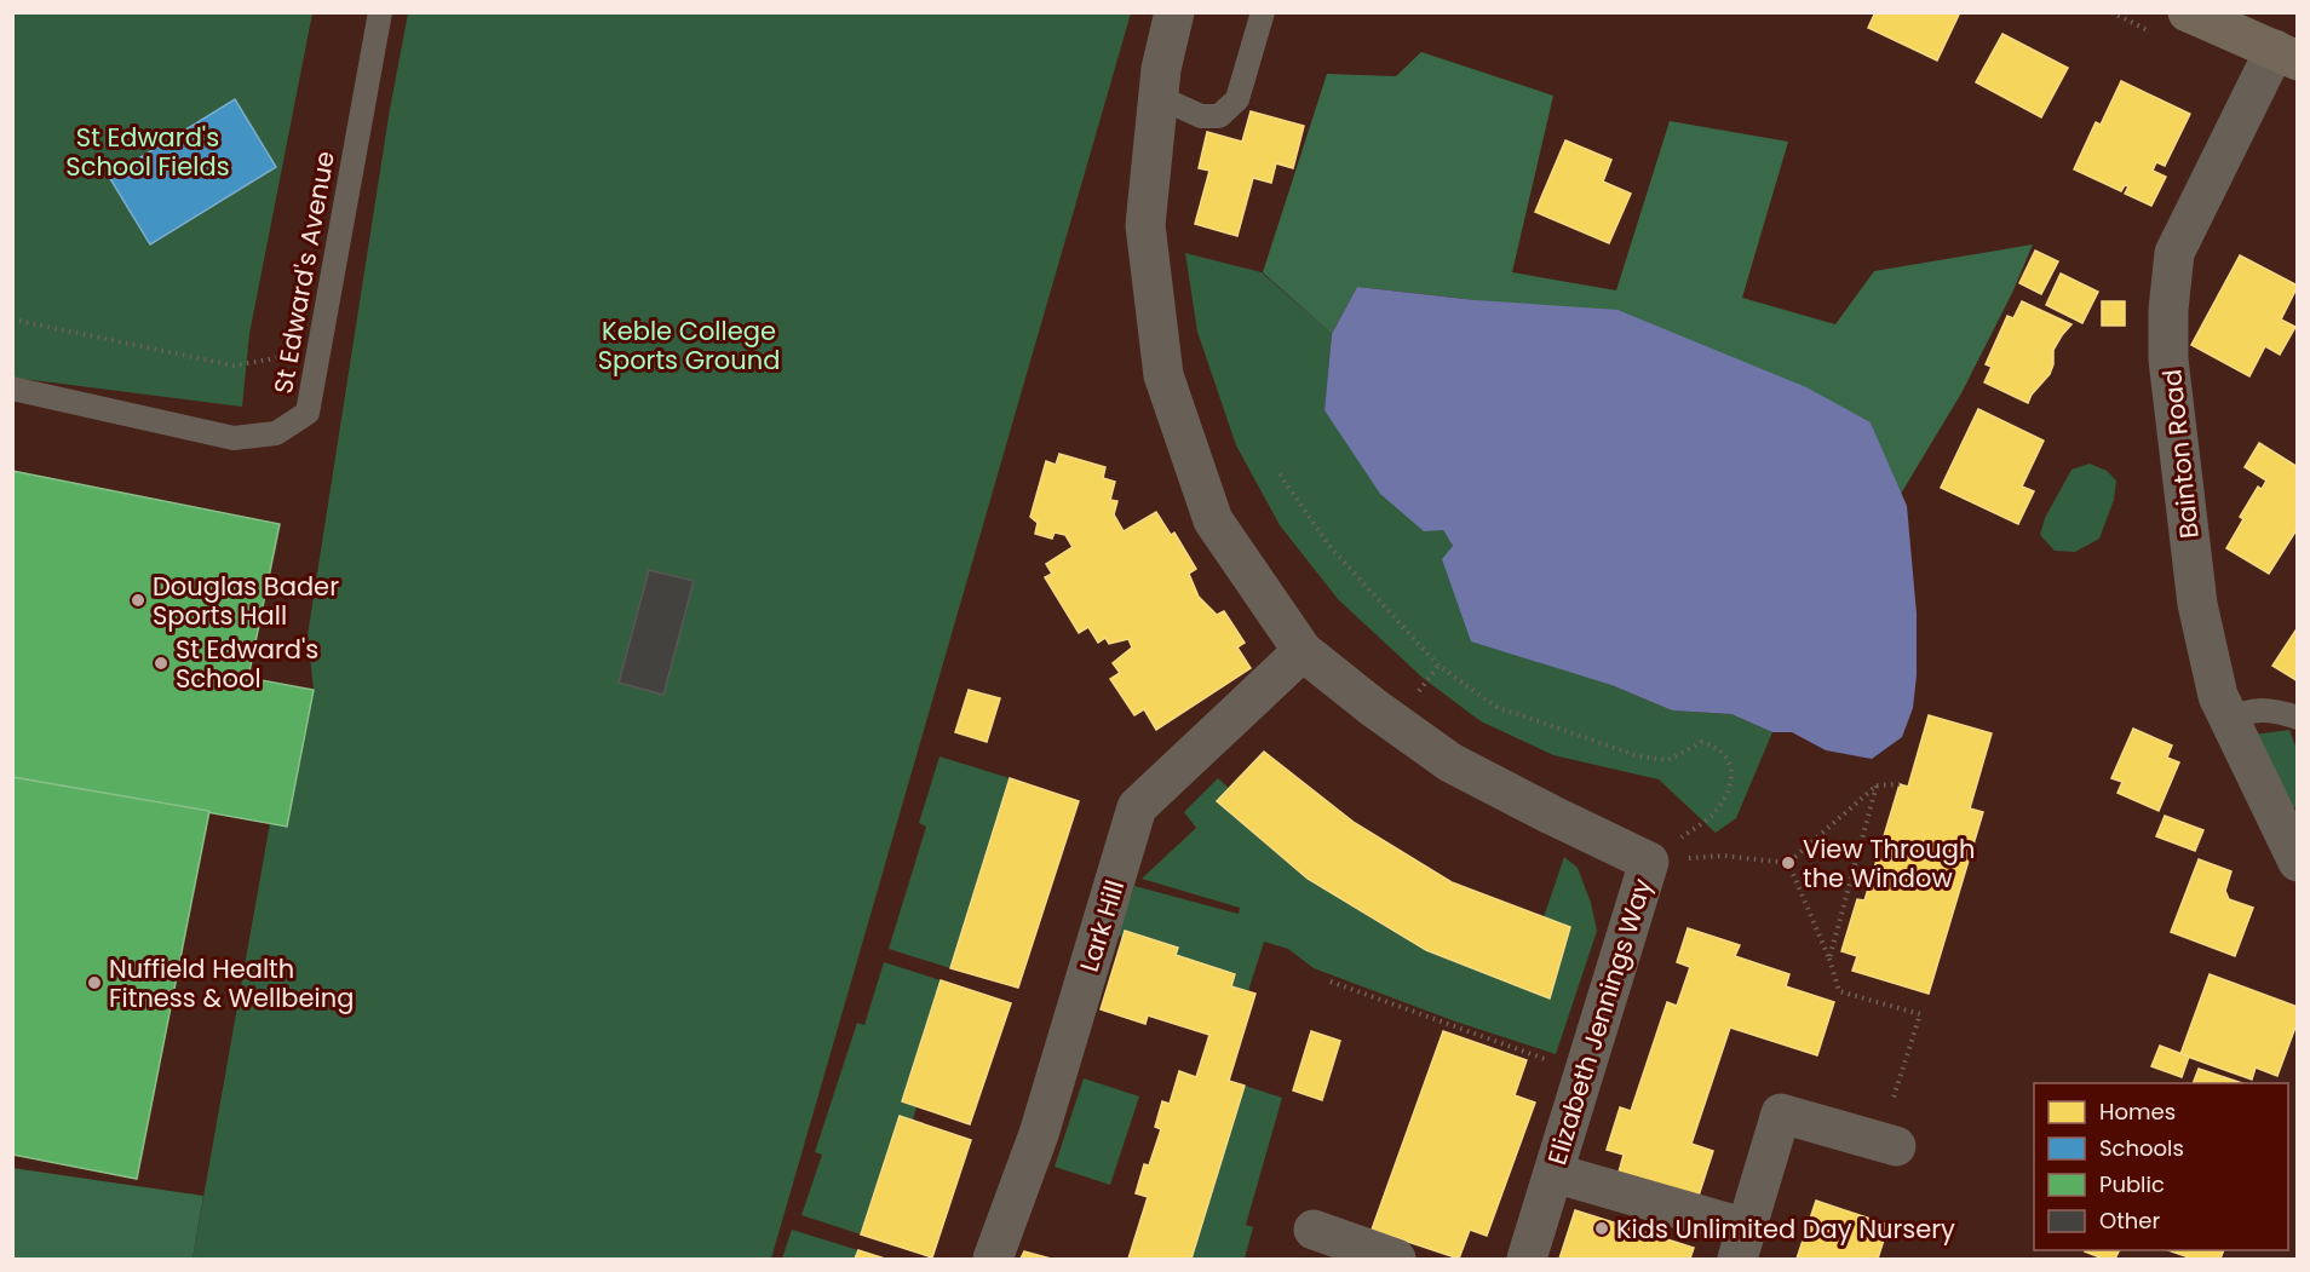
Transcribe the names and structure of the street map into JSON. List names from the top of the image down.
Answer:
{
  "streets": {
    "street": ["Bainton Road", "Lark Hill", "Elizabeth Jennings Way"],
    "lane": ["St Edward's Avenue"]
  },
  "crossings": [
    ["Lark Hill", "Elizabeth Jennings Way"]
  ],
  "parks": ["St Edward's School Fields", "Keble College Sports Ground"],
  "places": [
    "Douglas Bader Sports Hall",
    "St Edward's School",
    "View Through the Window",
    "Nuffield Health Fitness & Wellbeing",
    "Kids Unlimited Day Nursery"
  ],
  "legend": [
    "Homes",
    "Schools",
    "Public",
    "Other"
  ]
}
